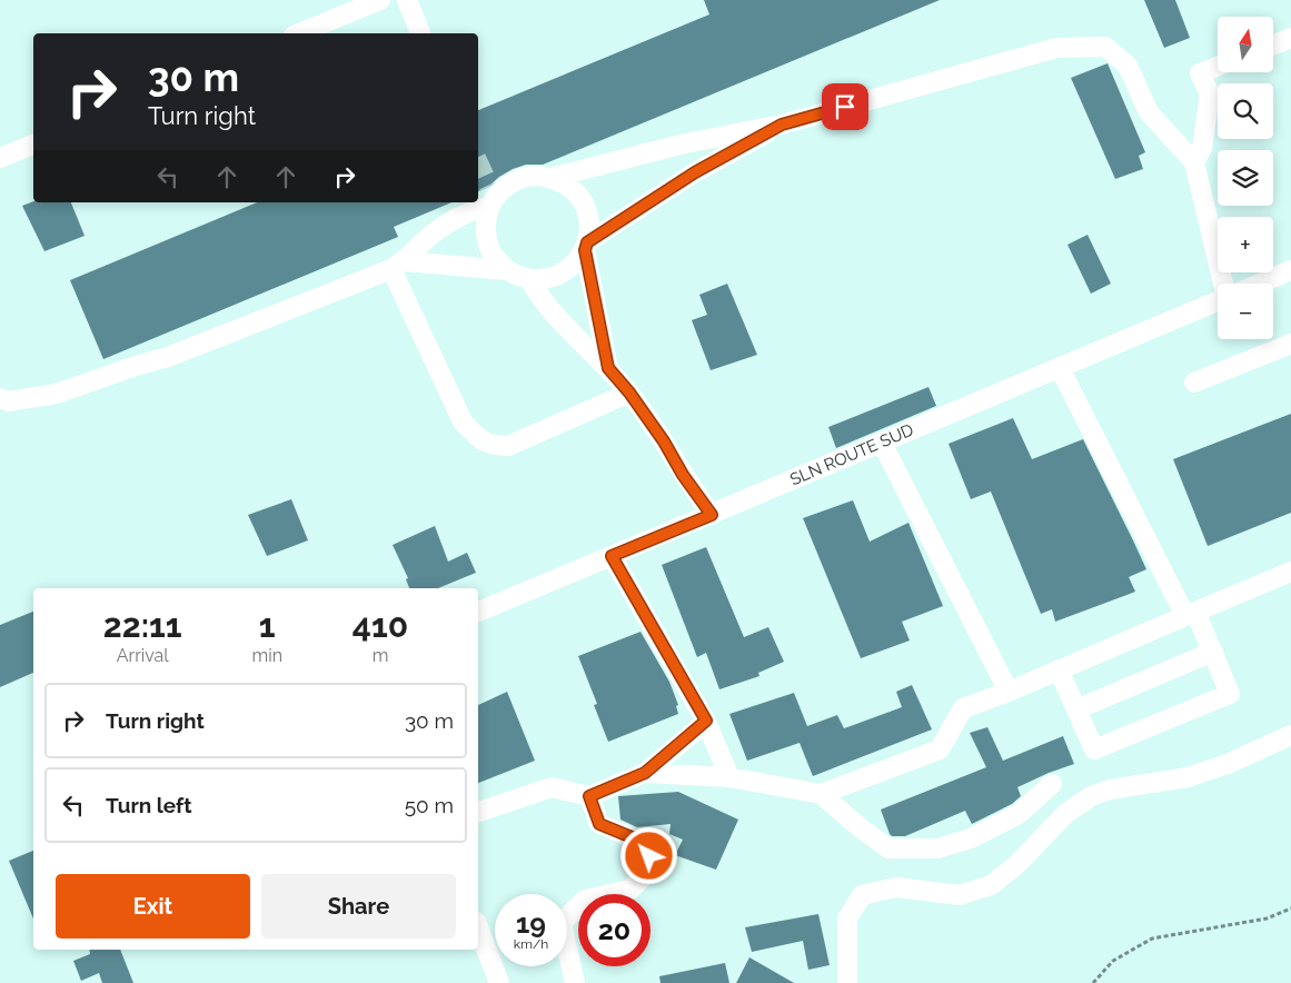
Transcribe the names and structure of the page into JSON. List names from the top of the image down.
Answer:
{
  "streets": {
    "street": ["SLN ROUTE SUD"]
  },
  "north": "top",
  "page": {
    "map_buttons": ["+", "−"],
    "turn": ["30 m", "Turn right"],
    "eta": [
      "22:11",
      "Arrival",
      "1",
      "min",
      "410",
      "m"
    ],
    "list": [
      {
        "name": "Turn right",
        "value": "30 m"
      },
      {
        "name": "Turn left",
        "value": "50 m"
      }
    ],
    "buttons": ["Exit", "Share"],
    "speed": "19 km/h",
    "limit": "20"
  }
}
